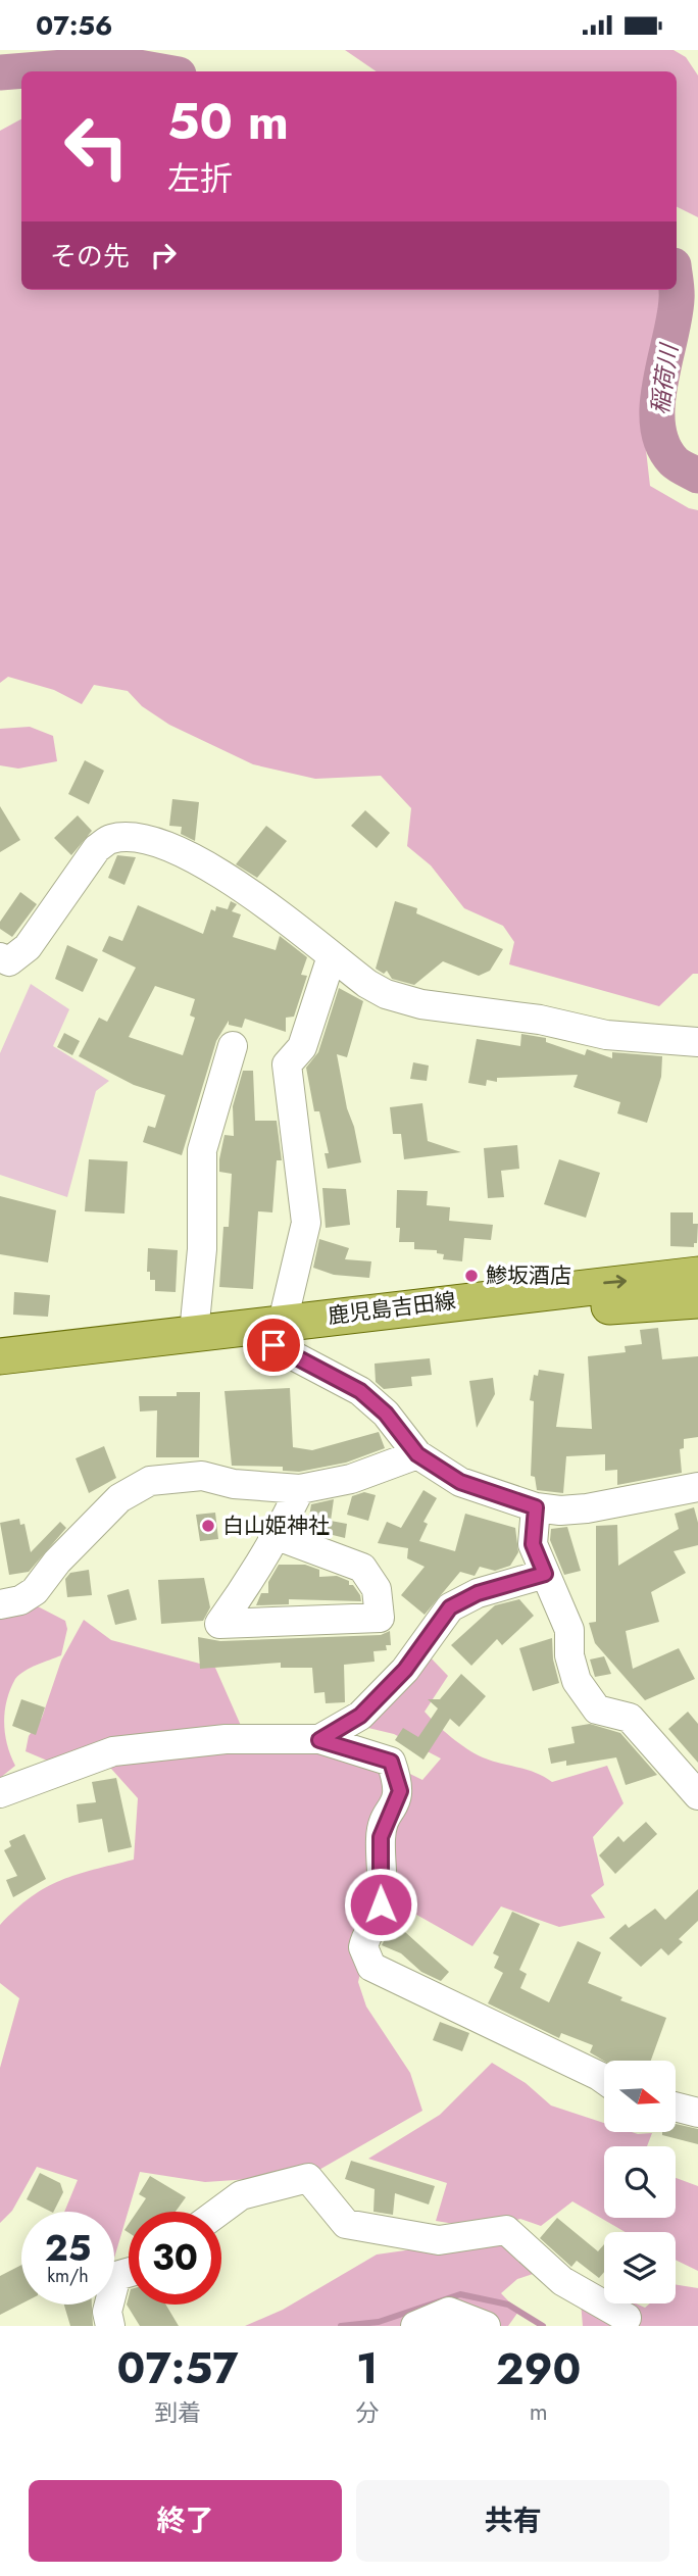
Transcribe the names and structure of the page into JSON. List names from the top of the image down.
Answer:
{
  "streets": {
    "main road": ["鹿児島吉田線"]
  },
  "water": ["稲荷川"],
  "places": ["鯵坂酒店", "白山姫神社"],
  "north": "right",
  "page": {
    "status": "07:56",
    "turn": ["50 m", "左折"],
    "then": "その先",
    "speed": "25 km/h",
    "limit": "30",
    "eta": [
      "07:57",
      "到着",
      "1",
      "分",
      "290",
      "m"
    ],
    "buttons": ["終了", "共有"]
  }
}
